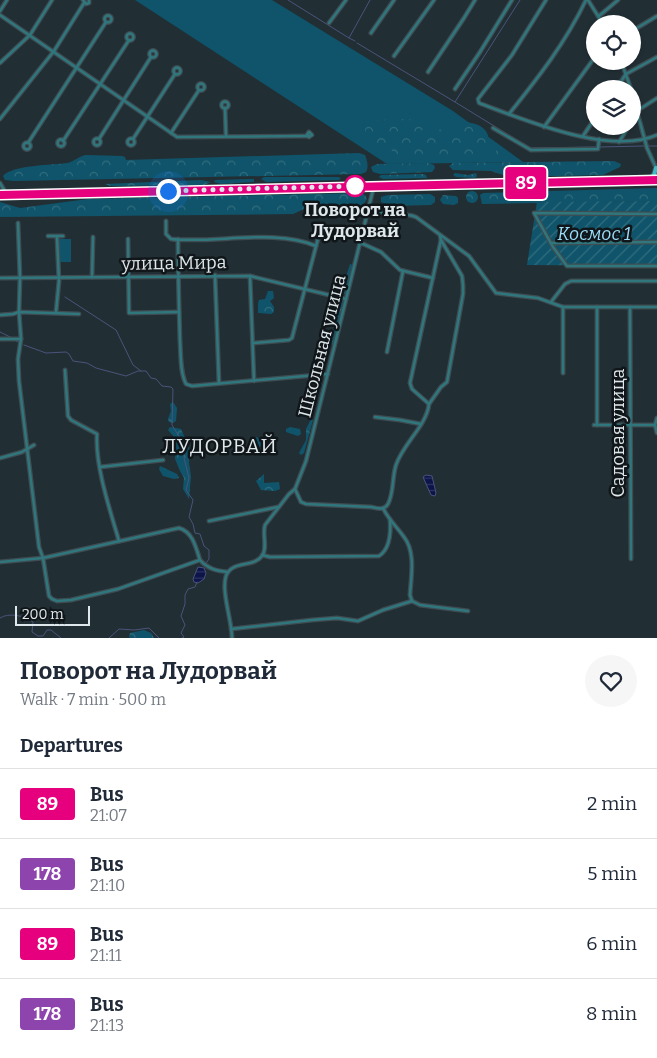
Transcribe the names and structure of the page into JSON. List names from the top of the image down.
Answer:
{
  "streets": {
    "street": ["улица Мира", "Школьная улица", "Садовая улица"]
  },
  "crossings": [
    ["улица Мира", "Школьная улица"]
  ],
  "districts": ["ЛУДОРВАЙ"],
  "parks": ["Космос 1"],
  "places": ["Поворот на Лудорвай"],
  "lines": ["bus line 89"],
  "scale_bar": "200 m",
  "page": {
    "on_map": "89",
    "scale": "200 m",
    "heading": [
      ["Поворот на Лудорвай", "Walk · 7 min · 500 m"],
      "Departures"
    ],
    "list": [
      {
        "mark": "89",
        "name": "Bus",
        "note": "21:07",
        "value": "2 min"
      },
      {
        "mark": "178",
        "name": "Bus",
        "note": "21:10",
        "value": "5 min"
      },
      {
        "mark": "89",
        "name": "Bus",
        "note": "21:11",
        "value": "6 min"
      },
      {
        "mark": "178",
        "name": "Bus",
        "note": "21:13",
        "value": "8 min"
      }
    ]
  }
}
